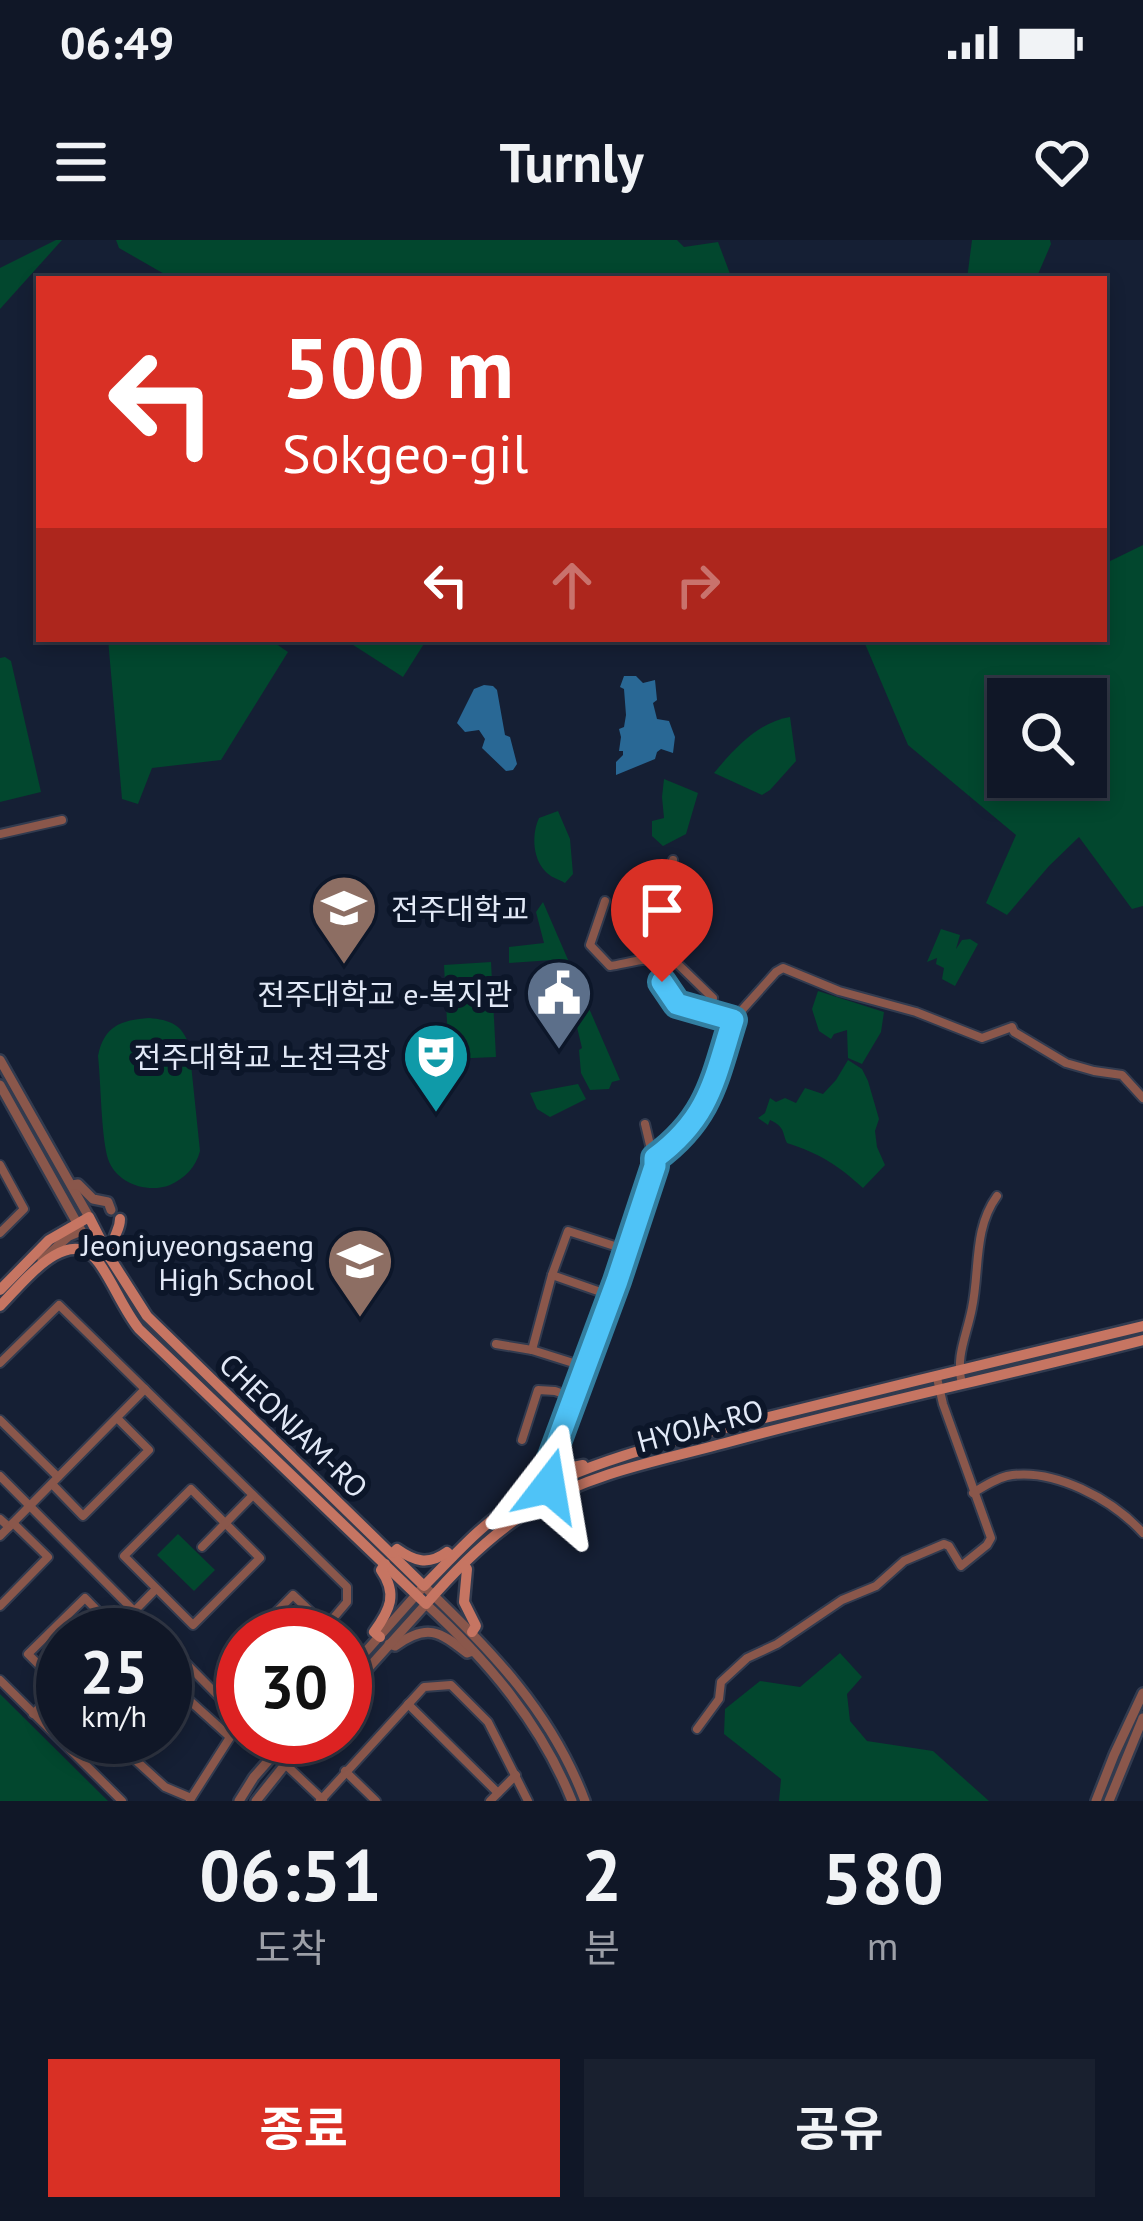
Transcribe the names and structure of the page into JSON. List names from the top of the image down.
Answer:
{
  "streets": {
    "main road": ["CHEONJAM-RO", "HYOJA-RO"]
  },
  "crossings": [
    ["CHEONJAM-RO", "HYOJA-RO"]
  ],
  "places": {
    "school or university": ["전주대학교", "Jeonjuyeongsaeng High School"],
    "public building": ["전주대학교 e-복지관"],
    "theatre": ["전주대학교 노천극장"]
  },
  "page": {
    "status": "06:49",
    "header": "Turnly",
    "turn": ["500 m", "Sokgeo-gil"],
    "speed": "25 km/h",
    "limit": "30",
    "eta": [
      "06:51",
      "도착",
      "2",
      "분",
      "580",
      "m"
    ],
    "buttons": ["종료", "공유"]
  }
}
